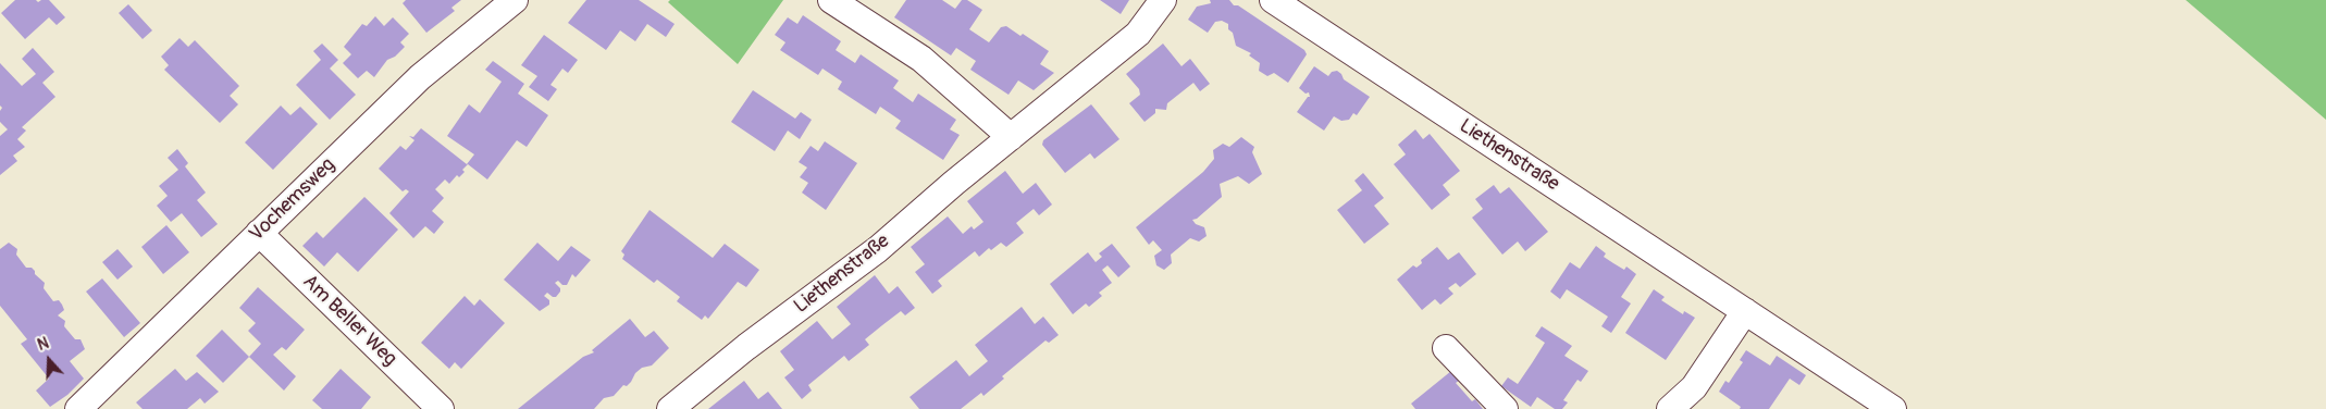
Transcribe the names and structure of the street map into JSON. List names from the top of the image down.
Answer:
{
  "streets": {
    "street": ["Liethenstraße", "Vochemsweg", "Am Beller Weg"]
  },
  "crossings": [
    ["Vochemsweg", "Am Beller Weg"]
  ],
  "north": "top"
}
